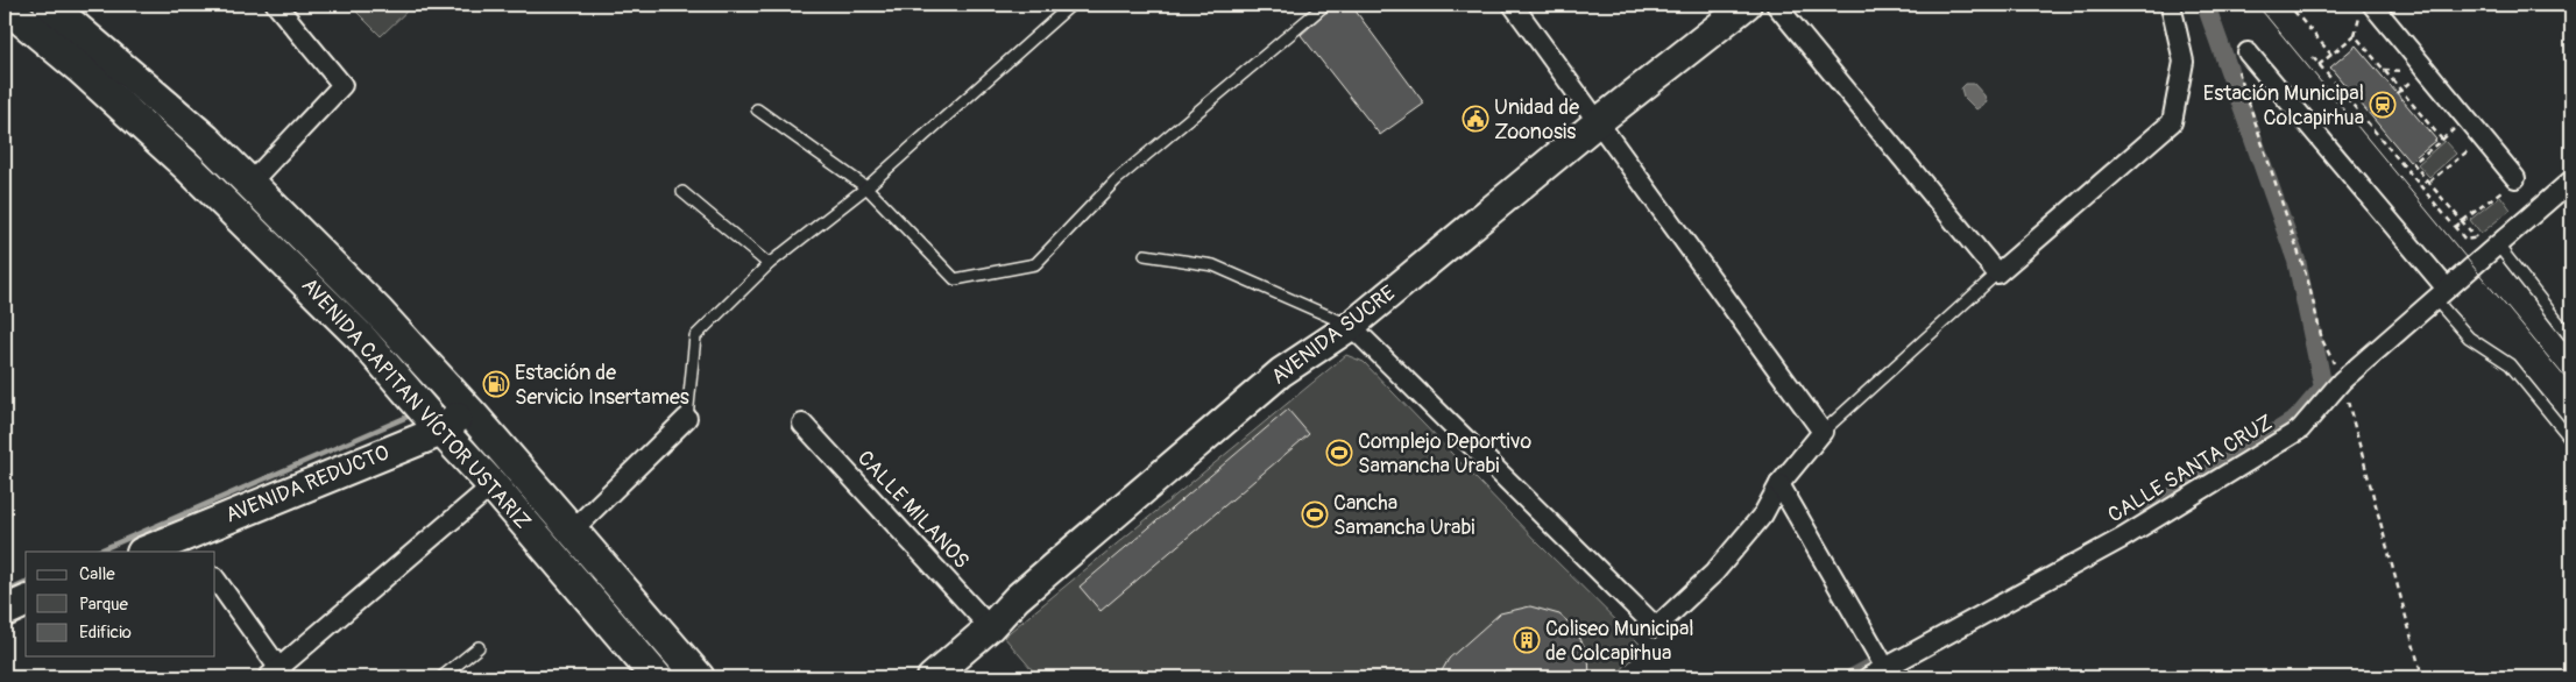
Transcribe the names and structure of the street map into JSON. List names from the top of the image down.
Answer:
{
  "streets": {
    "main road": ["AVENIDA CAPITAN VÍCTOR USTARIZ", "AVENIDA REDUCTO"],
    "street": ["AVENIDA SUCRE", "CALLE SANTA CRUZ", "CALLE MILANOS"]
  },
  "crossings": [
    ["AVENIDA SUCRE", "CALLE MILANOS"],
    ["AVENIDA CAPITAN VÍCTOR USTARIZ", "AVENIDA REDUCTO"]
  ],
  "places": {
    "station": ["Estación Municipal Colcapirhua"],
    "public building": ["Unidad de Zoonosis"],
    "fuel station": ["Estación de Servicio Insertames"],
    "sports": ["Complejo Deportivo Samancha Urabi", "Cancha Samancha Urabi"],
    "building": ["Coliseo Municipal de Colcapirhua"]
  },
  "legend": ["Calle", "Parque", "Edificio"]
}
